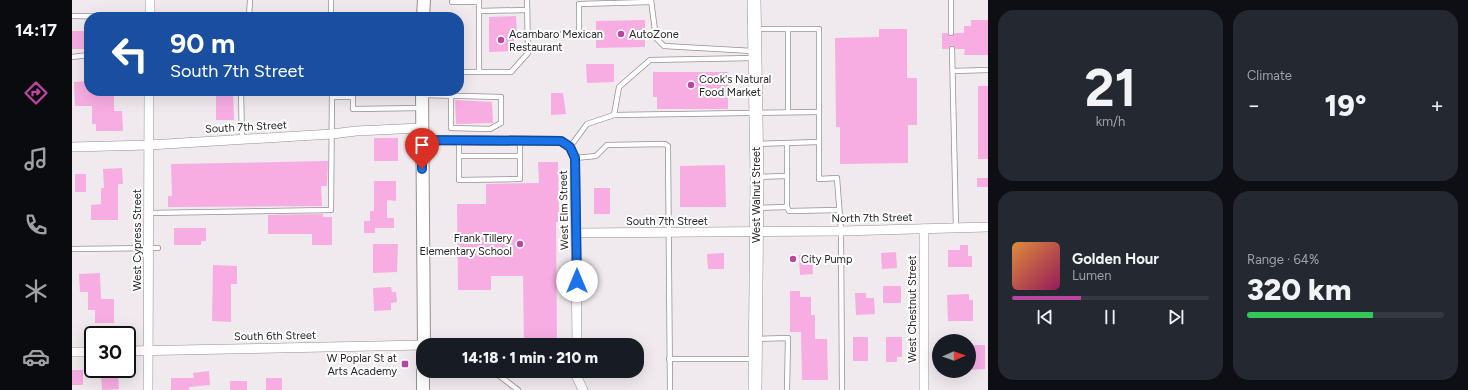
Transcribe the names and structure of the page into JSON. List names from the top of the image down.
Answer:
{
  "streets": {
    "main road": ["West Walnut Street"],
    "street": [
      "South 7th Street",
      "West Elm Street",
      "North 7th Street",
      "West Cypress Street",
      "West Chestnut Street",
      "South 6th Street"
    ]
  },
  "crossings": [
    ["South 7th Street", "West Walnut Street"],
    ["South 7th Street", "West Elm Street"],
    ["South 7th Street", "North 7th Street"],
    ["South 7th Street", "West Cypress Street"],
    ["West Walnut Street", "North 7th Street"],
    ["North 7th Street", "West Chestnut Street"],
    ["West Cypress Street", "South 6th Street"]
  ],
  "places": {
    "other": [
      "AutoZone",
      "Acambaro Mexican Restaurant",
      "Cook's Natural Food Market",
      "Frank Tillery Elementary School",
      "City Pump"
    ],
    "transit": ["W Poplar St at Arts Academy"]
  },
  "north": "right",
  "page": {
    "tabs": "14:17",
    "tile": [
      ["21", "km/h"],
      "Climate",
      ["Range · 64%", "320 km"]
    ],
    "turn": ["90 m", "South 7th Street"],
    "heat": ["−", "19°", "+"],
    "song": ["Golden Hour", "Lumen"],
    "limit": "30",
    "trip": "14:18 · 1 min · 210 m"
  }
}
